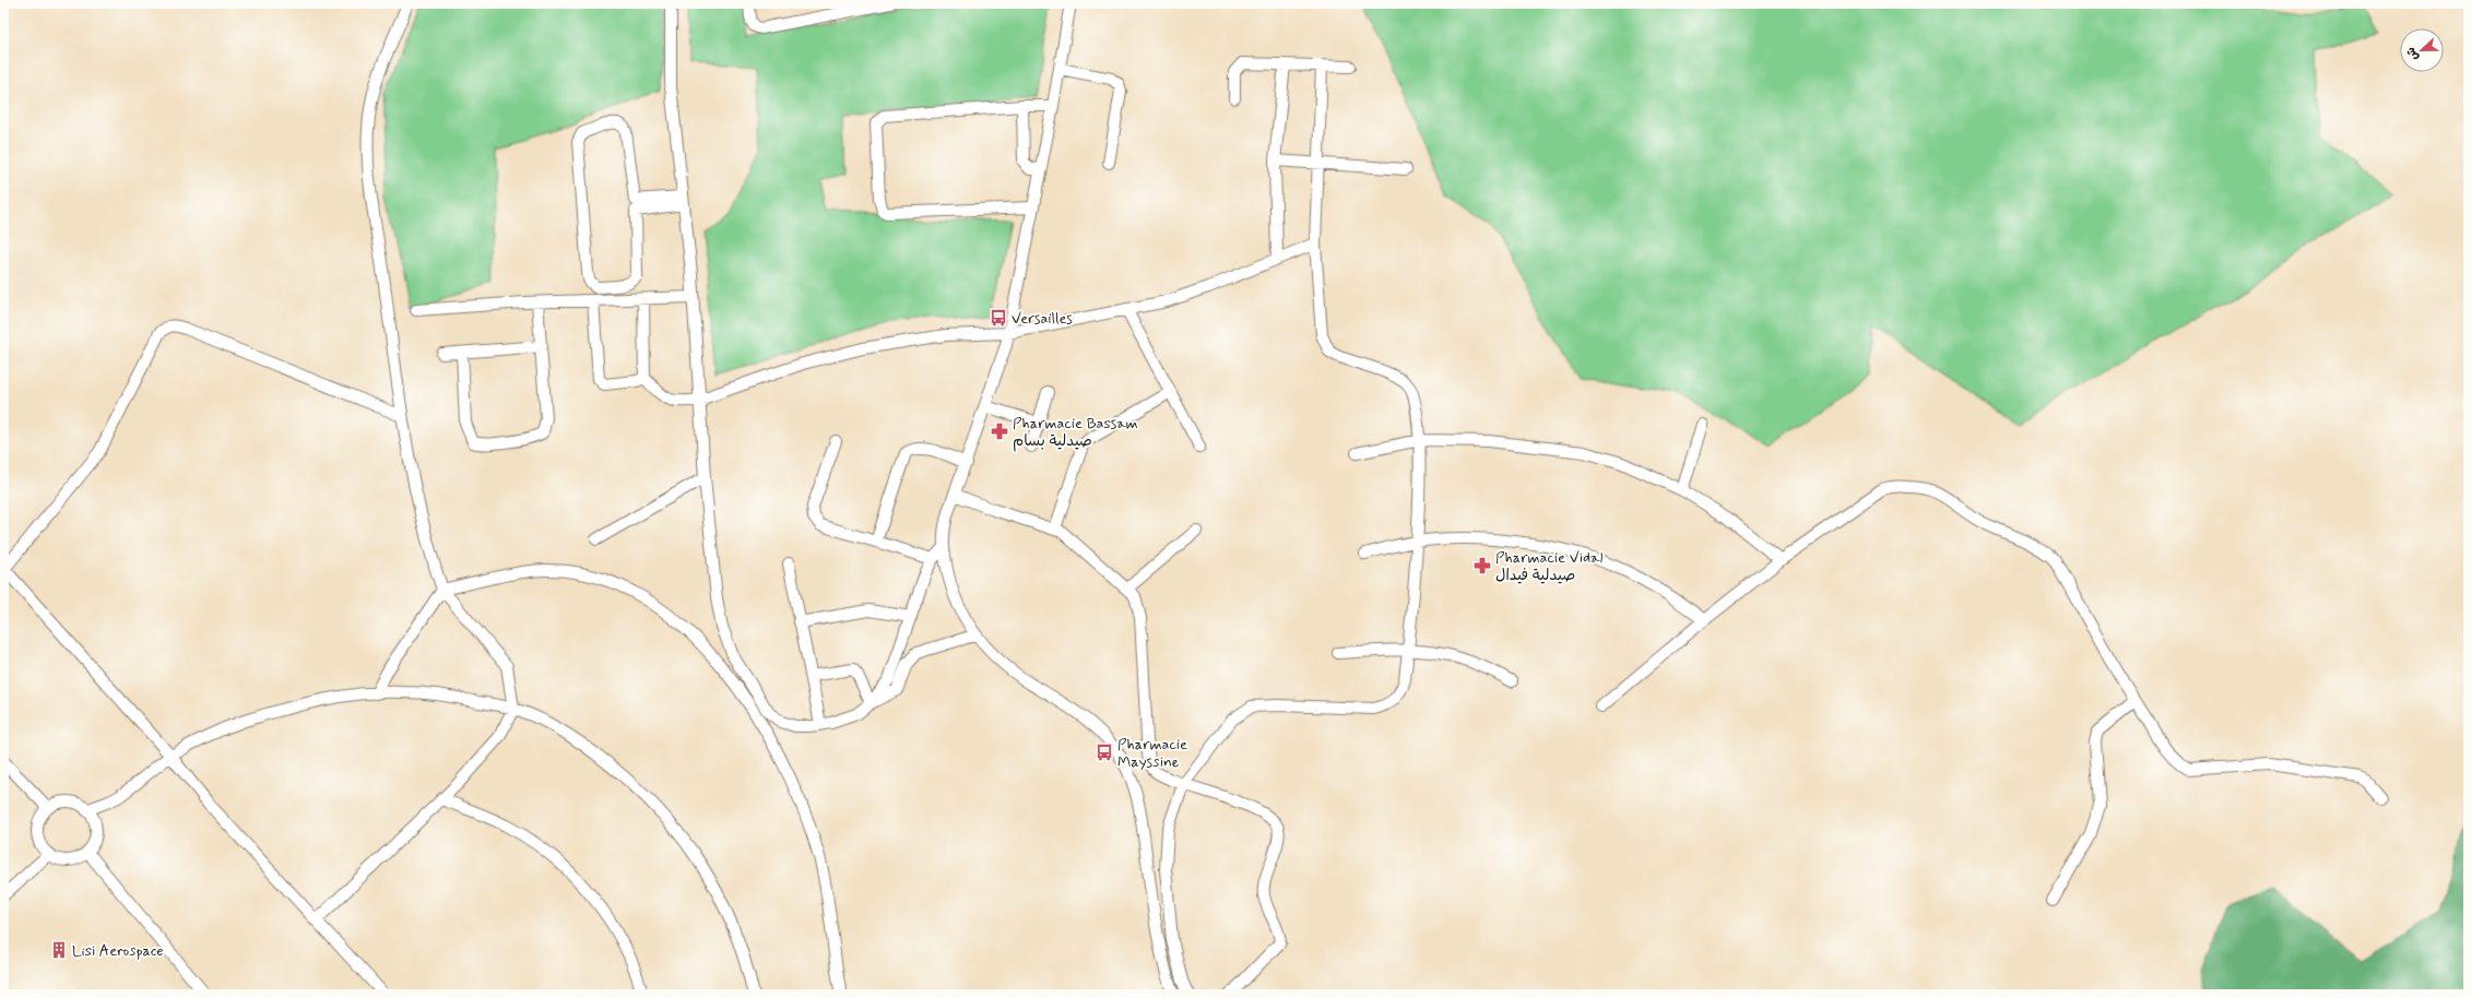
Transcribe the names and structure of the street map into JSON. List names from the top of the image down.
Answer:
{
  "places": {
    "bus stop": ["Versailles", "Pharmacie Mayssine"],
    "pharmacy": ["Pharmacie Bassam صيدلية بسام", "Pharmacie Vidal صيدلية فيدال"],
    "building": ["Lisi Aerospace"]
  },
  "north": "left"
}
